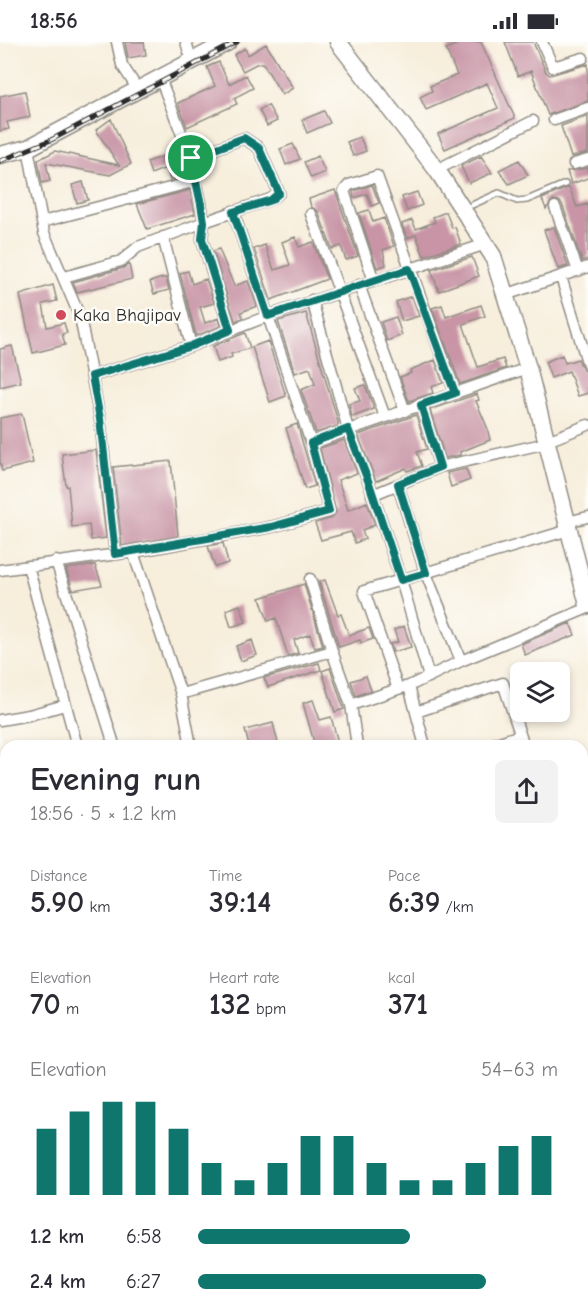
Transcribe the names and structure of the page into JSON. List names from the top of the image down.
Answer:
{
  "places": ["Kaka Bhajipav"],
  "page": {
    "status": "18:56",
    "heading": ["Evening run", "18:56 · 5 × 1.2 km"],
    "stats": [
      ["Distance", "5.90 km"],
      ["Time", "39:14"],
      ["Pace", "6:39 /km"],
      ["Elevation", "70 m"],
      ["Heart rate", "132 bpm"],
      ["kcal", "371"]
    ],
    "chart": ["Elevation", "54–63 m"],
    "list": [
      {
        "name": "1.2 km",
        "note": "6:58"
      },
      {
        "name": "2.4 km",
        "note": "6:27"
      }
    ]
  }
}
